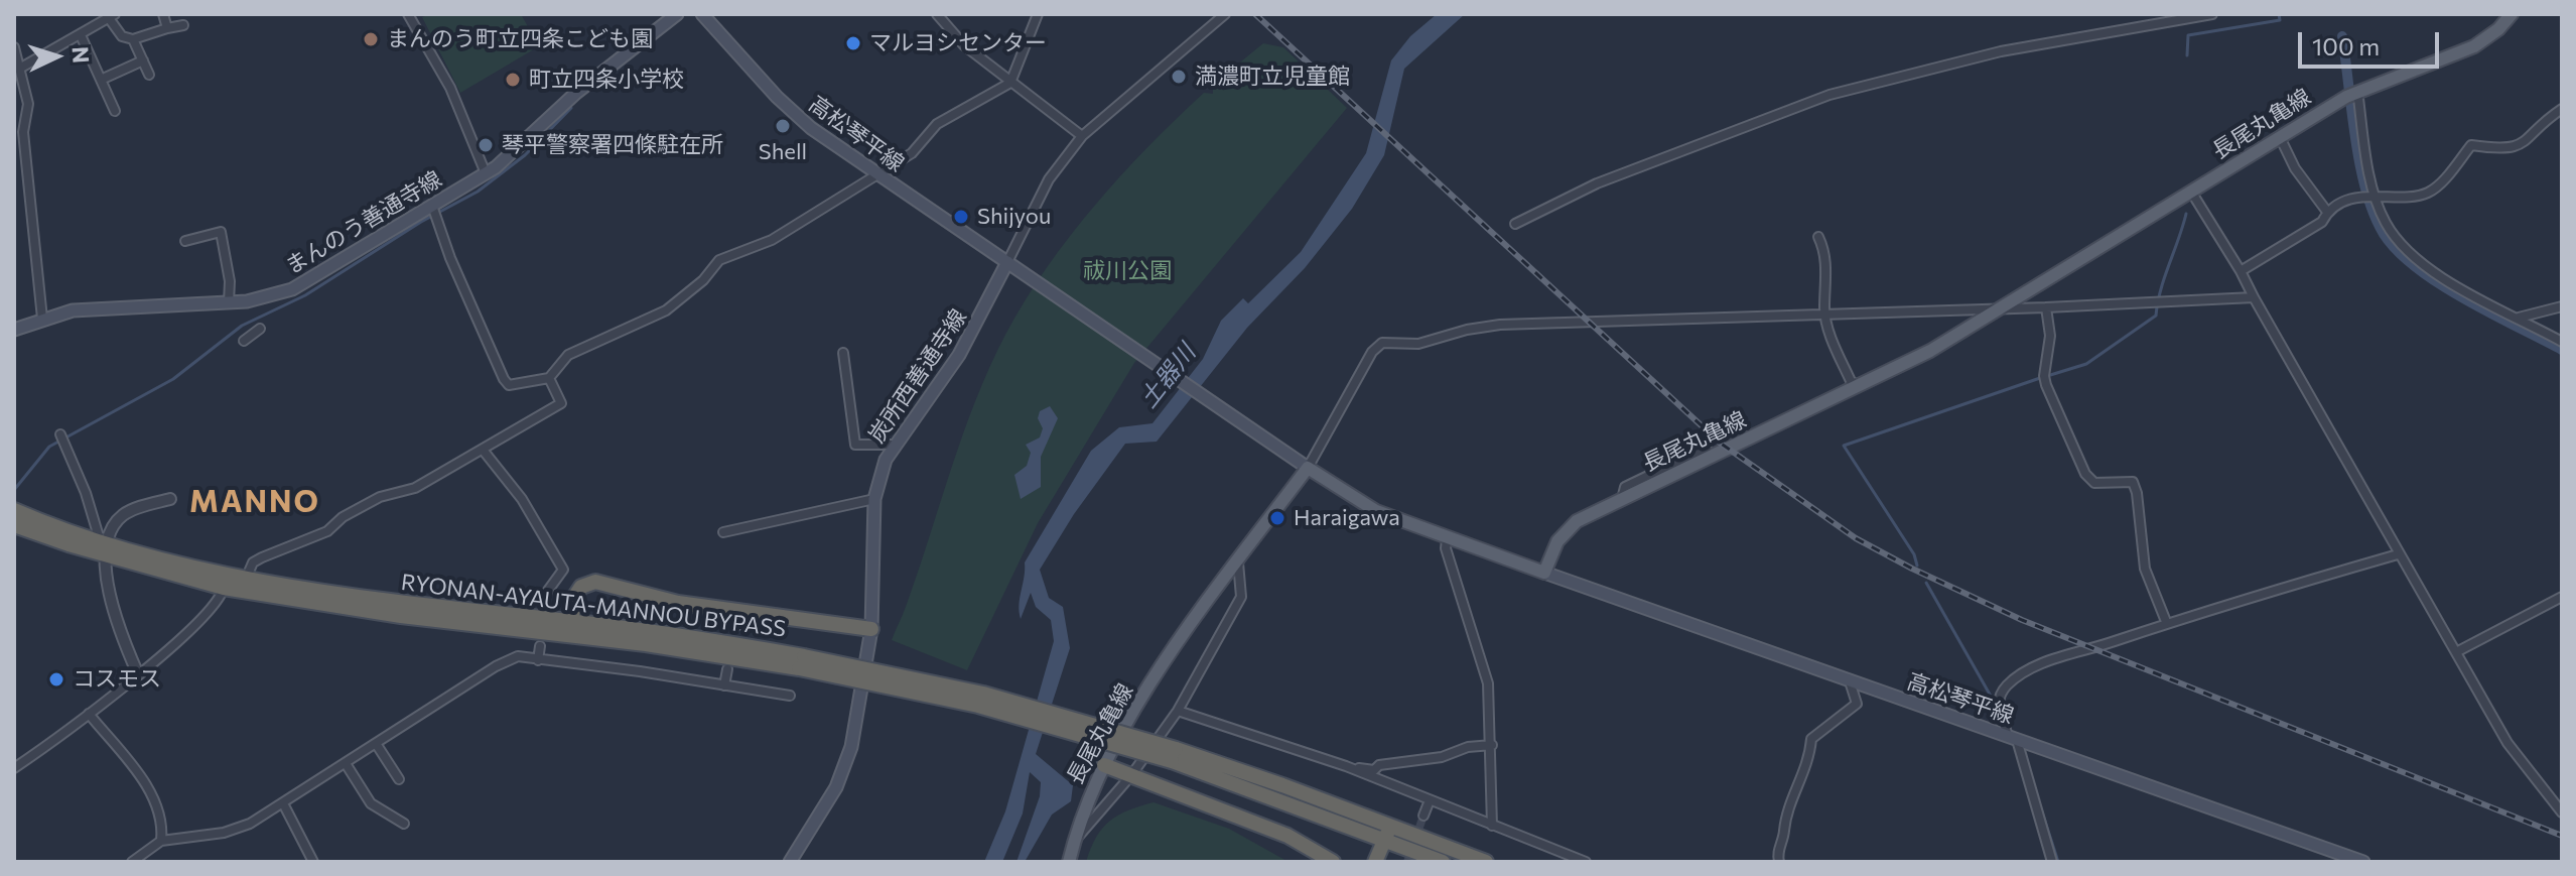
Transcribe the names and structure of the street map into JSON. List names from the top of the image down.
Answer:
{
  "streets": {
    "highway": ["RYONAN-AYAUTA-MANNOU BYPASS"],
    "main road": [
      "長尾丸亀線",
      "高松琴平線",
      "まんのう善通寺線",
      "炭所西善通寺線"
    ]
  },
  "crossings": [
    ["長尾丸亀線", "高松琴平線"],
    ["高松琴平線", "炭所西善通寺線"]
  ],
  "districts": ["MANNO"],
  "water": ["土器川"],
  "parks": ["祓川公園"],
  "places": [
    "まんのう町立四条こども園",
    "マルヨシセンター",
    "満濃町立児童館",
    "町立四条小学校",
    "Shell",
    "琴平警察署四條駐在所",
    "Shijyou",
    "Haraigawa",
    "コスモス"
  ],
  "scale_bar": "100 m",
  "north": "right"
}
